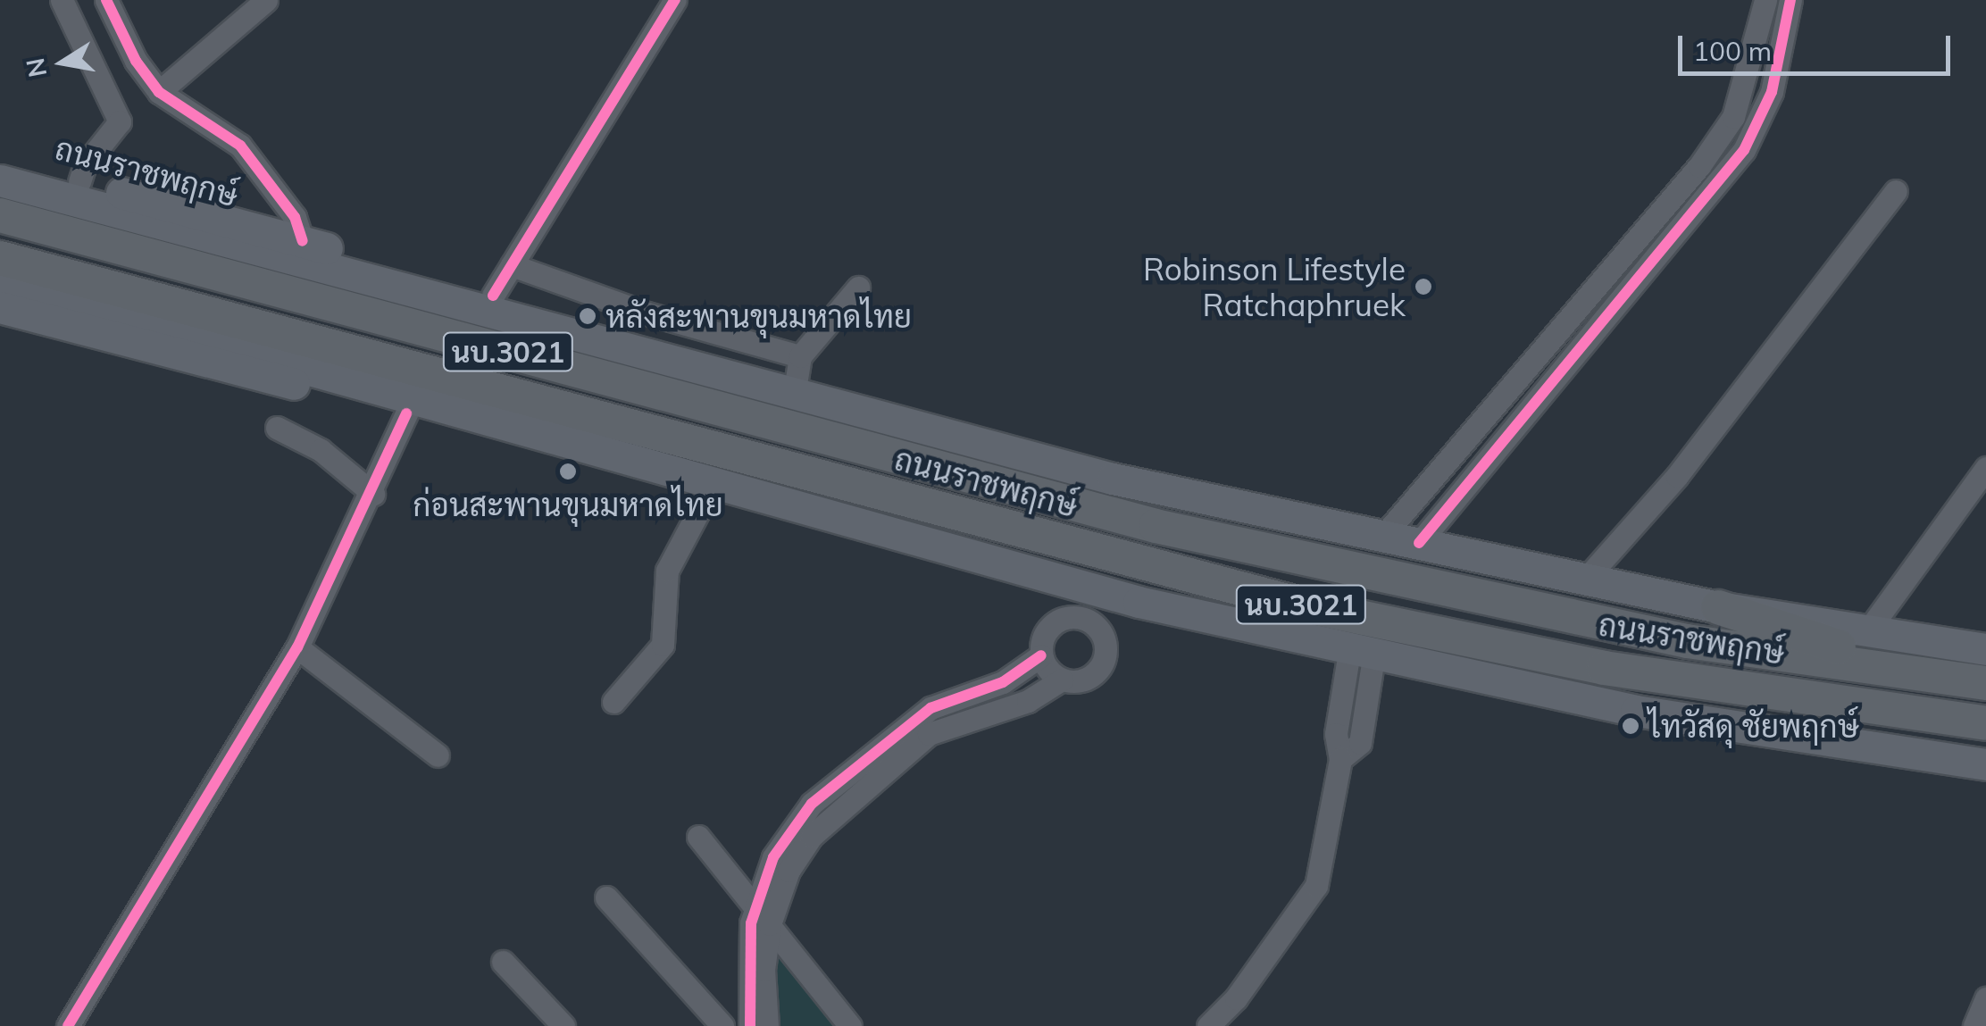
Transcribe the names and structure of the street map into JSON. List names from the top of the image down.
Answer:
{
  "streets": {
    "main road": ["ถนนราชพฤกษ์", "นบ.3021"]
  },
  "crossings": [
    ["ถนนราชพฤกษ์", "นบ.3021"]
  ],
  "places": [
    "Robinson Lifestyle Ratchaphruek",
    "หลังสะพานขุนมหาดไทย",
    "ก่อนสะพานขุนมหาดไทย",
    "ไทวัสดุ ชัยพฤกษ์"
  ],
  "scale_bar": "100 m",
  "north": "left"
}
